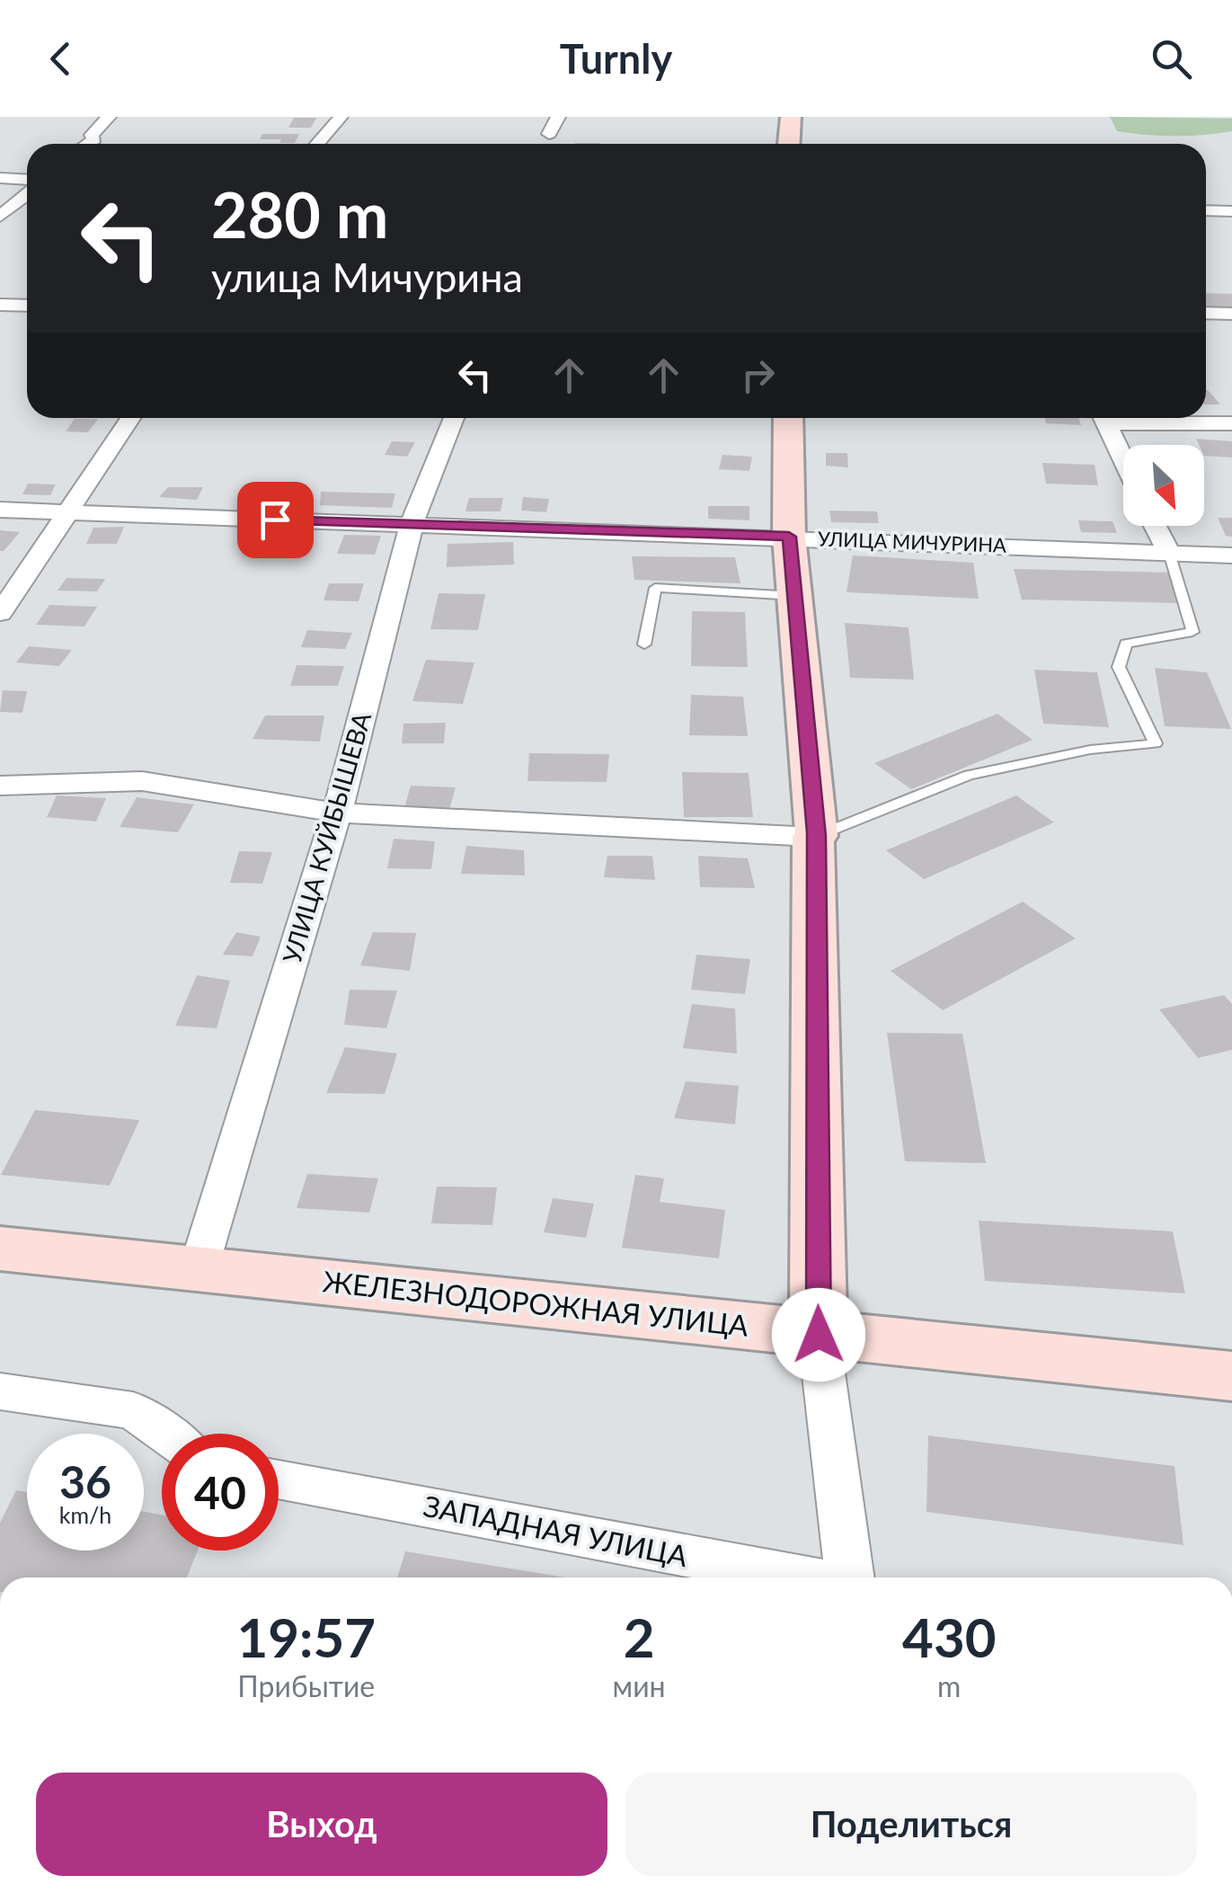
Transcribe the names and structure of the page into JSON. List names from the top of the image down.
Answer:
{
  "streets": {
    "street": [
      "УЛИЦА МИЧУРИНА",
      "УЛИЦА КУЙБЫШЕВА",
      "ЖЕЛЕЗНОДОРОЖНАЯ УЛИЦА",
      "ЗАПАДНАЯ УЛИЦА"
    ]
  },
  "crossings": [
    ["УЛИЦА МИЧУРИНА", "УЛИЦА КУЙБЫШЕВА"],
    ["УЛИЦА КУЙБЫШЕВА", "ЖЕЛЕЗНОДОРОЖНАЯ УЛИЦА"]
  ],
  "north": "bottom right",
  "page": {
    "header": "Turnly",
    "turn": ["280 m", "улица Мичурина"],
    "speed": "36 km/h",
    "limit": "40",
    "eta": [
      "19:57",
      "Прибытие",
      "2",
      "мин",
      "430",
      "m"
    ],
    "buttons": ["Выход", "Поделиться"]
  }
}
